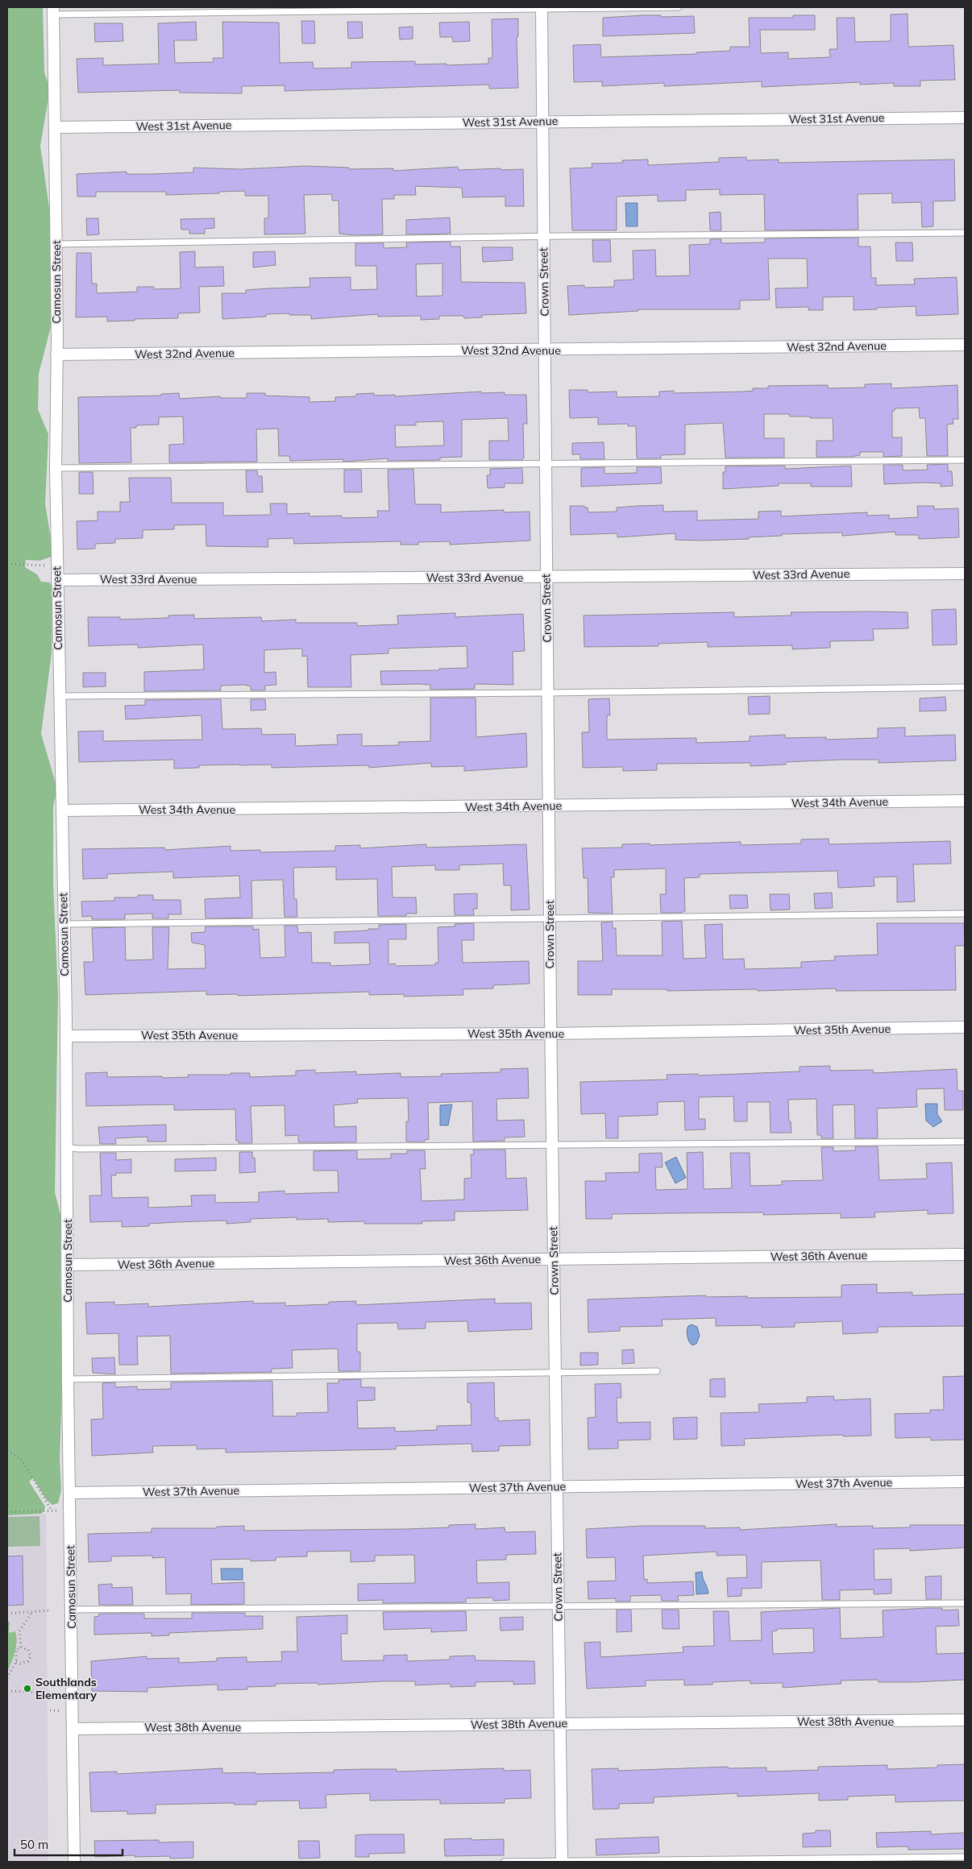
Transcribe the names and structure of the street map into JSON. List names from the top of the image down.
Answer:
{
  "streets": {
    "street": [
      "West 31st Avenue",
      "Camosun Street",
      "Crown Street",
      "West 32nd Avenue",
      "West 33rd Avenue",
      "West 34th Avenue",
      "West 35th Avenue",
      "West 36th Avenue",
      "West 37th Avenue",
      "West 38th Avenue"
    ]
  },
  "crossings": [
    ["West 31st Avenue", "Camosun Street"],
    ["West 31st Avenue", "Crown Street"],
    ["Camosun Street", "West 32nd Avenue"],
    ["Camosun Street", "West 33rd Avenue"],
    ["Camosun Street", "West 34th Avenue"],
    ["Camosun Street", "West 35th Avenue"],
    ["Camosun Street", "West 36th Avenue"],
    ["Camosun Street", "West 37th Avenue"],
    ["Camosun Street", "West 38th Avenue"],
    ["Crown Street", "West 32nd Avenue"],
    ["Crown Street", "West 33rd Avenue"],
    ["Crown Street", "West 34th Avenue"],
    ["Crown Street", "West 35th Avenue"],
    ["Crown Street", "West 36th Avenue"],
    ["Crown Street", "West 37th Avenue"],
    ["Crown Street", "West 38th Avenue"]
  ],
  "places": ["Southlands Elementary"],
  "scale_bar": "50 m"
}
